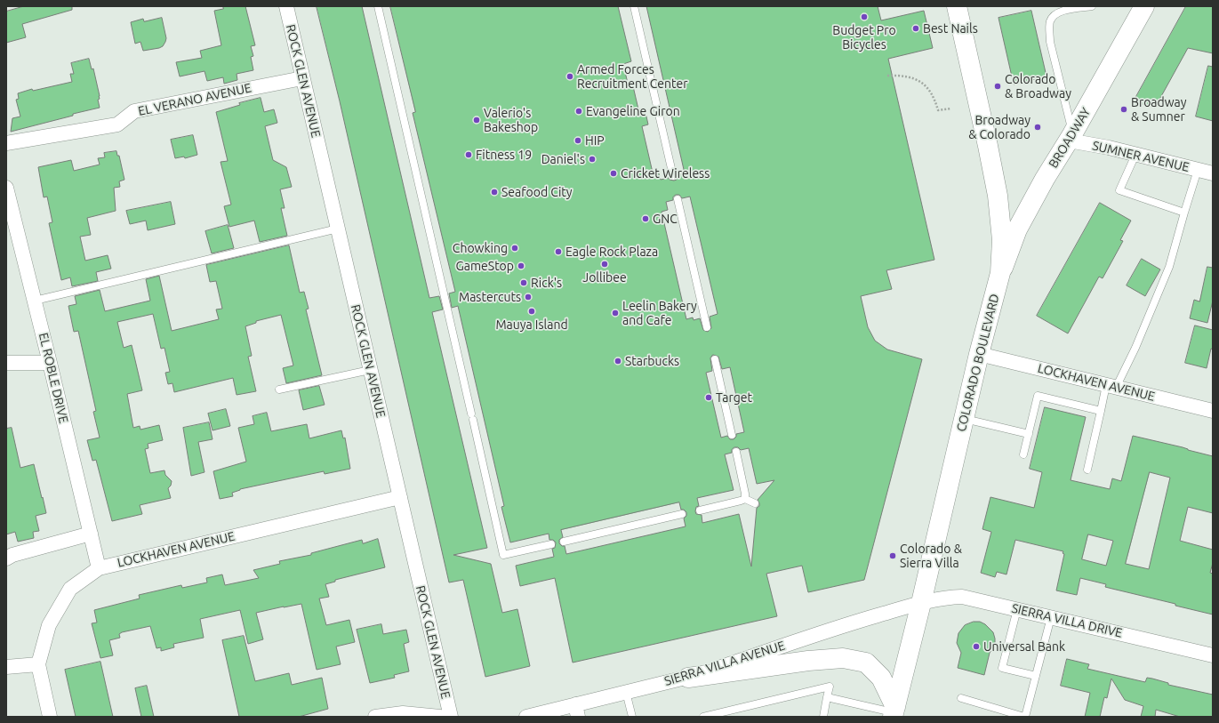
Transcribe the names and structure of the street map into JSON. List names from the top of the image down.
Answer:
{
  "streets": {
    "main road": ["BROADWAY", "COLORADO BOULEVARD"],
    "street": [
      "ROCK GLEN AVENUE",
      "EL VERANO AVENUE",
      "SUMNER AVENUE",
      "EL ROBLE DRIVE",
      "LOCKHAVEN AVENUE",
      "SIERRA VILLA DRIVE",
      "SIERRA VILLA AVENUE"
    ]
  },
  "crossings": [
    ["ROCK GLEN AVENUE", "EL VERANO AVENUE"],
    ["ROCK GLEN AVENUE", "LOCKHAVEN AVENUE"],
    ["BROADWAY", "SUMNER AVENUE"],
    ["BROADWAY", "COLORADO BOULEVARD"],
    ["COLORADO BOULEVARD", "LOCKHAVEN AVENUE"],
    ["COLORADO BOULEVARD", "SIERRA VILLA DRIVE"],
    ["COLORADO BOULEVARD", "SIERRA VILLA AVENUE"],
    ["EL ROBLE DRIVE", "LOCKHAVEN AVENUE"],
    ["SIERRA VILLA DRIVE", "SIERRA VILLA AVENUE"]
  ],
  "places": [
    "Budget Pro Bicycles",
    "Best Nails",
    "Armed Forces Recruitment Center",
    "Colorado & Broadway",
    "Broadway & Sumner",
    "Evangeline Giron",
    "Valerio's Bakeshop",
    "Broadway & Colorado",
    "HIP",
    "Fitness 19",
    "Daniel's",
    "Cricket Wireless",
    "Seafood City",
    "GNC",
    "Chowking",
    "Eagle Rock Plaza",
    "Jollibee",
    "GameStop",
    "Rick's",
    "Mastercuts",
    "Mauya Island",
    "Leelin Bakery and Cafe",
    "Starbucks",
    "Target",
    "Colorado & Sierra Villa",
    "Universal Bank"
  ]
}
